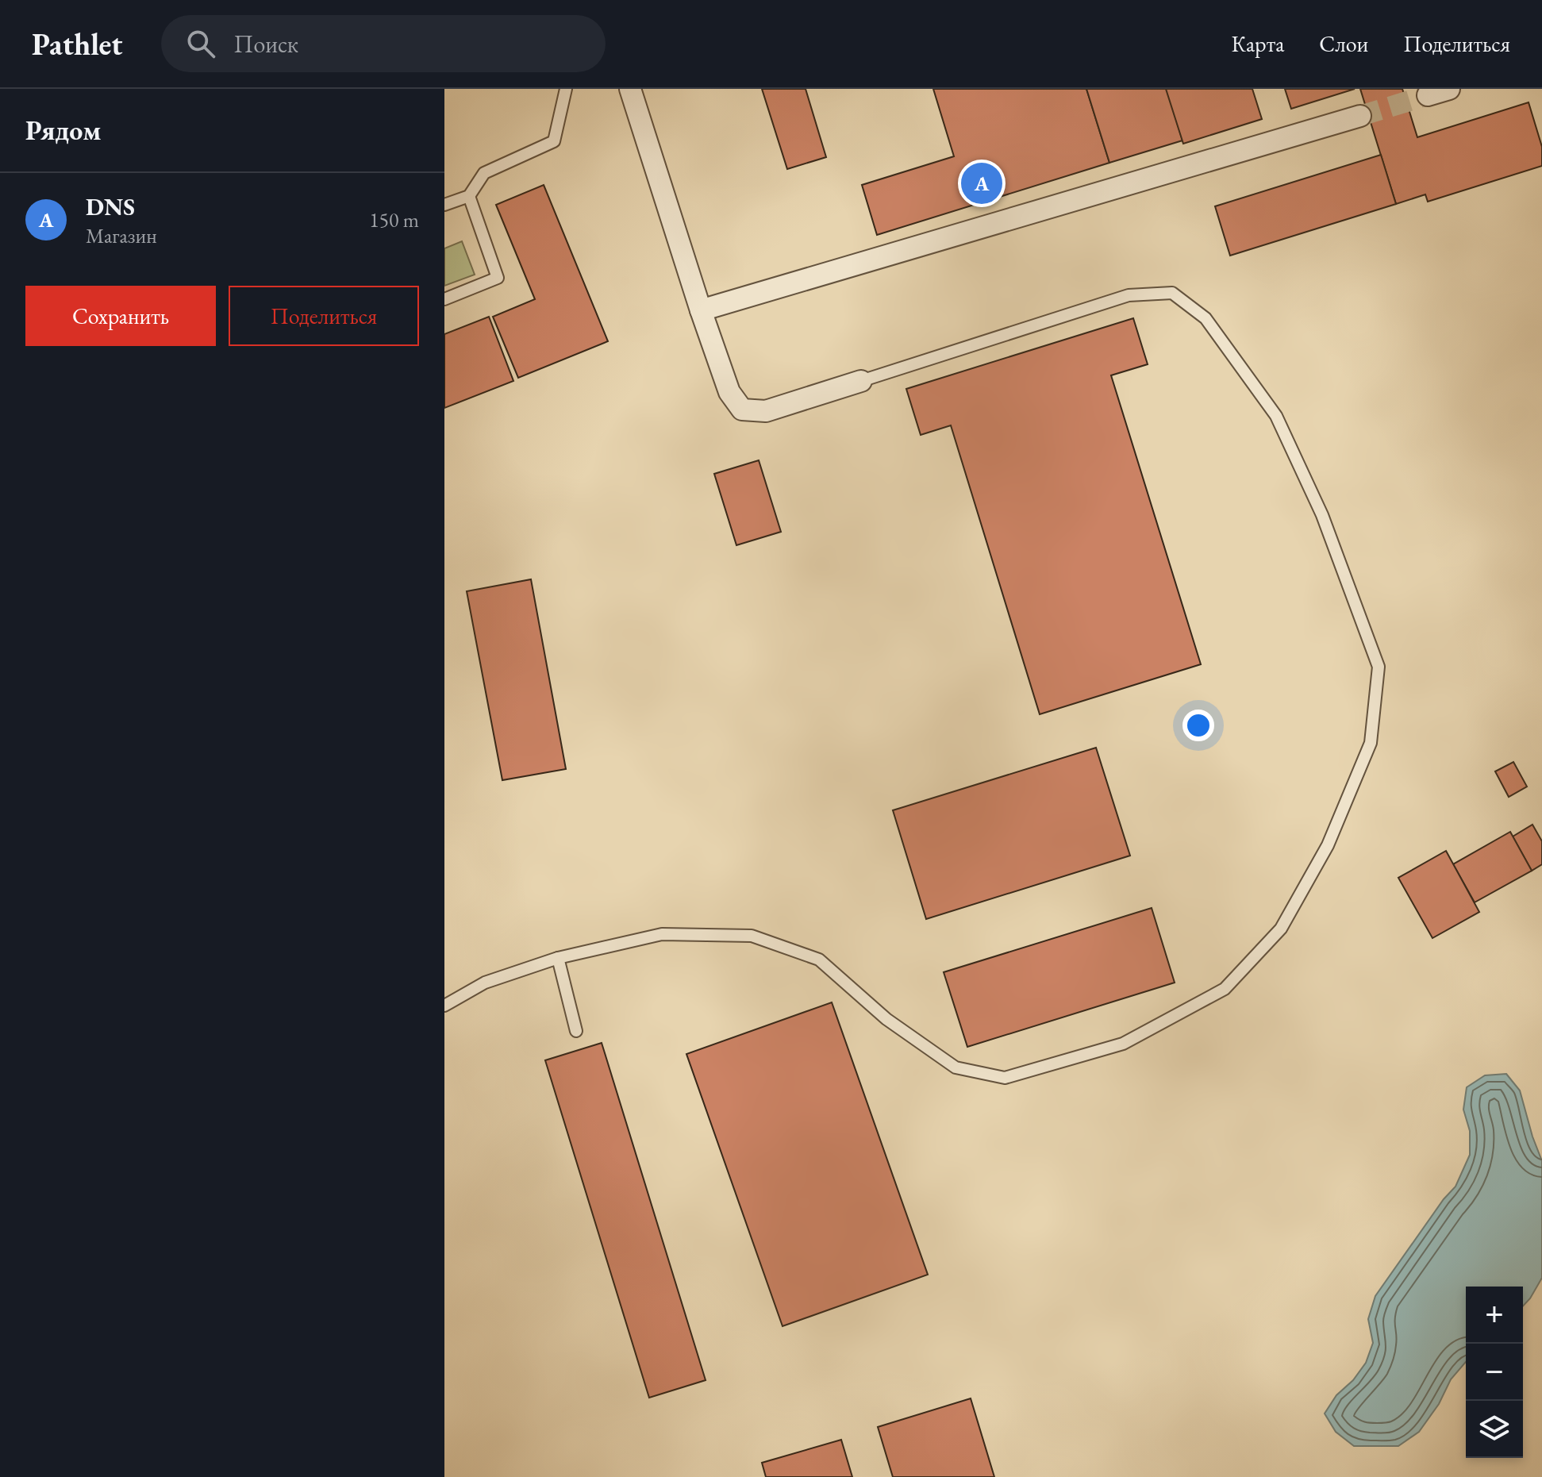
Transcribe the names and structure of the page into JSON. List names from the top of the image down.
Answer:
{
  "page": {
    "header": "Pathlet",
    "search": "Поиск",
    "nav": ["Карта", "Слои", "Поделиться"],
    "heading": "Рядом",
    "pins": "A",
    "list": [
      {
        "mark": "A",
        "name": "DNS",
        "note": "Магазин",
        "value": "150 m"
      }
    ],
    "buttons": ["Сохранить", "Поделиться"],
    "map_buttons": ["+", "−"]
  }
}
